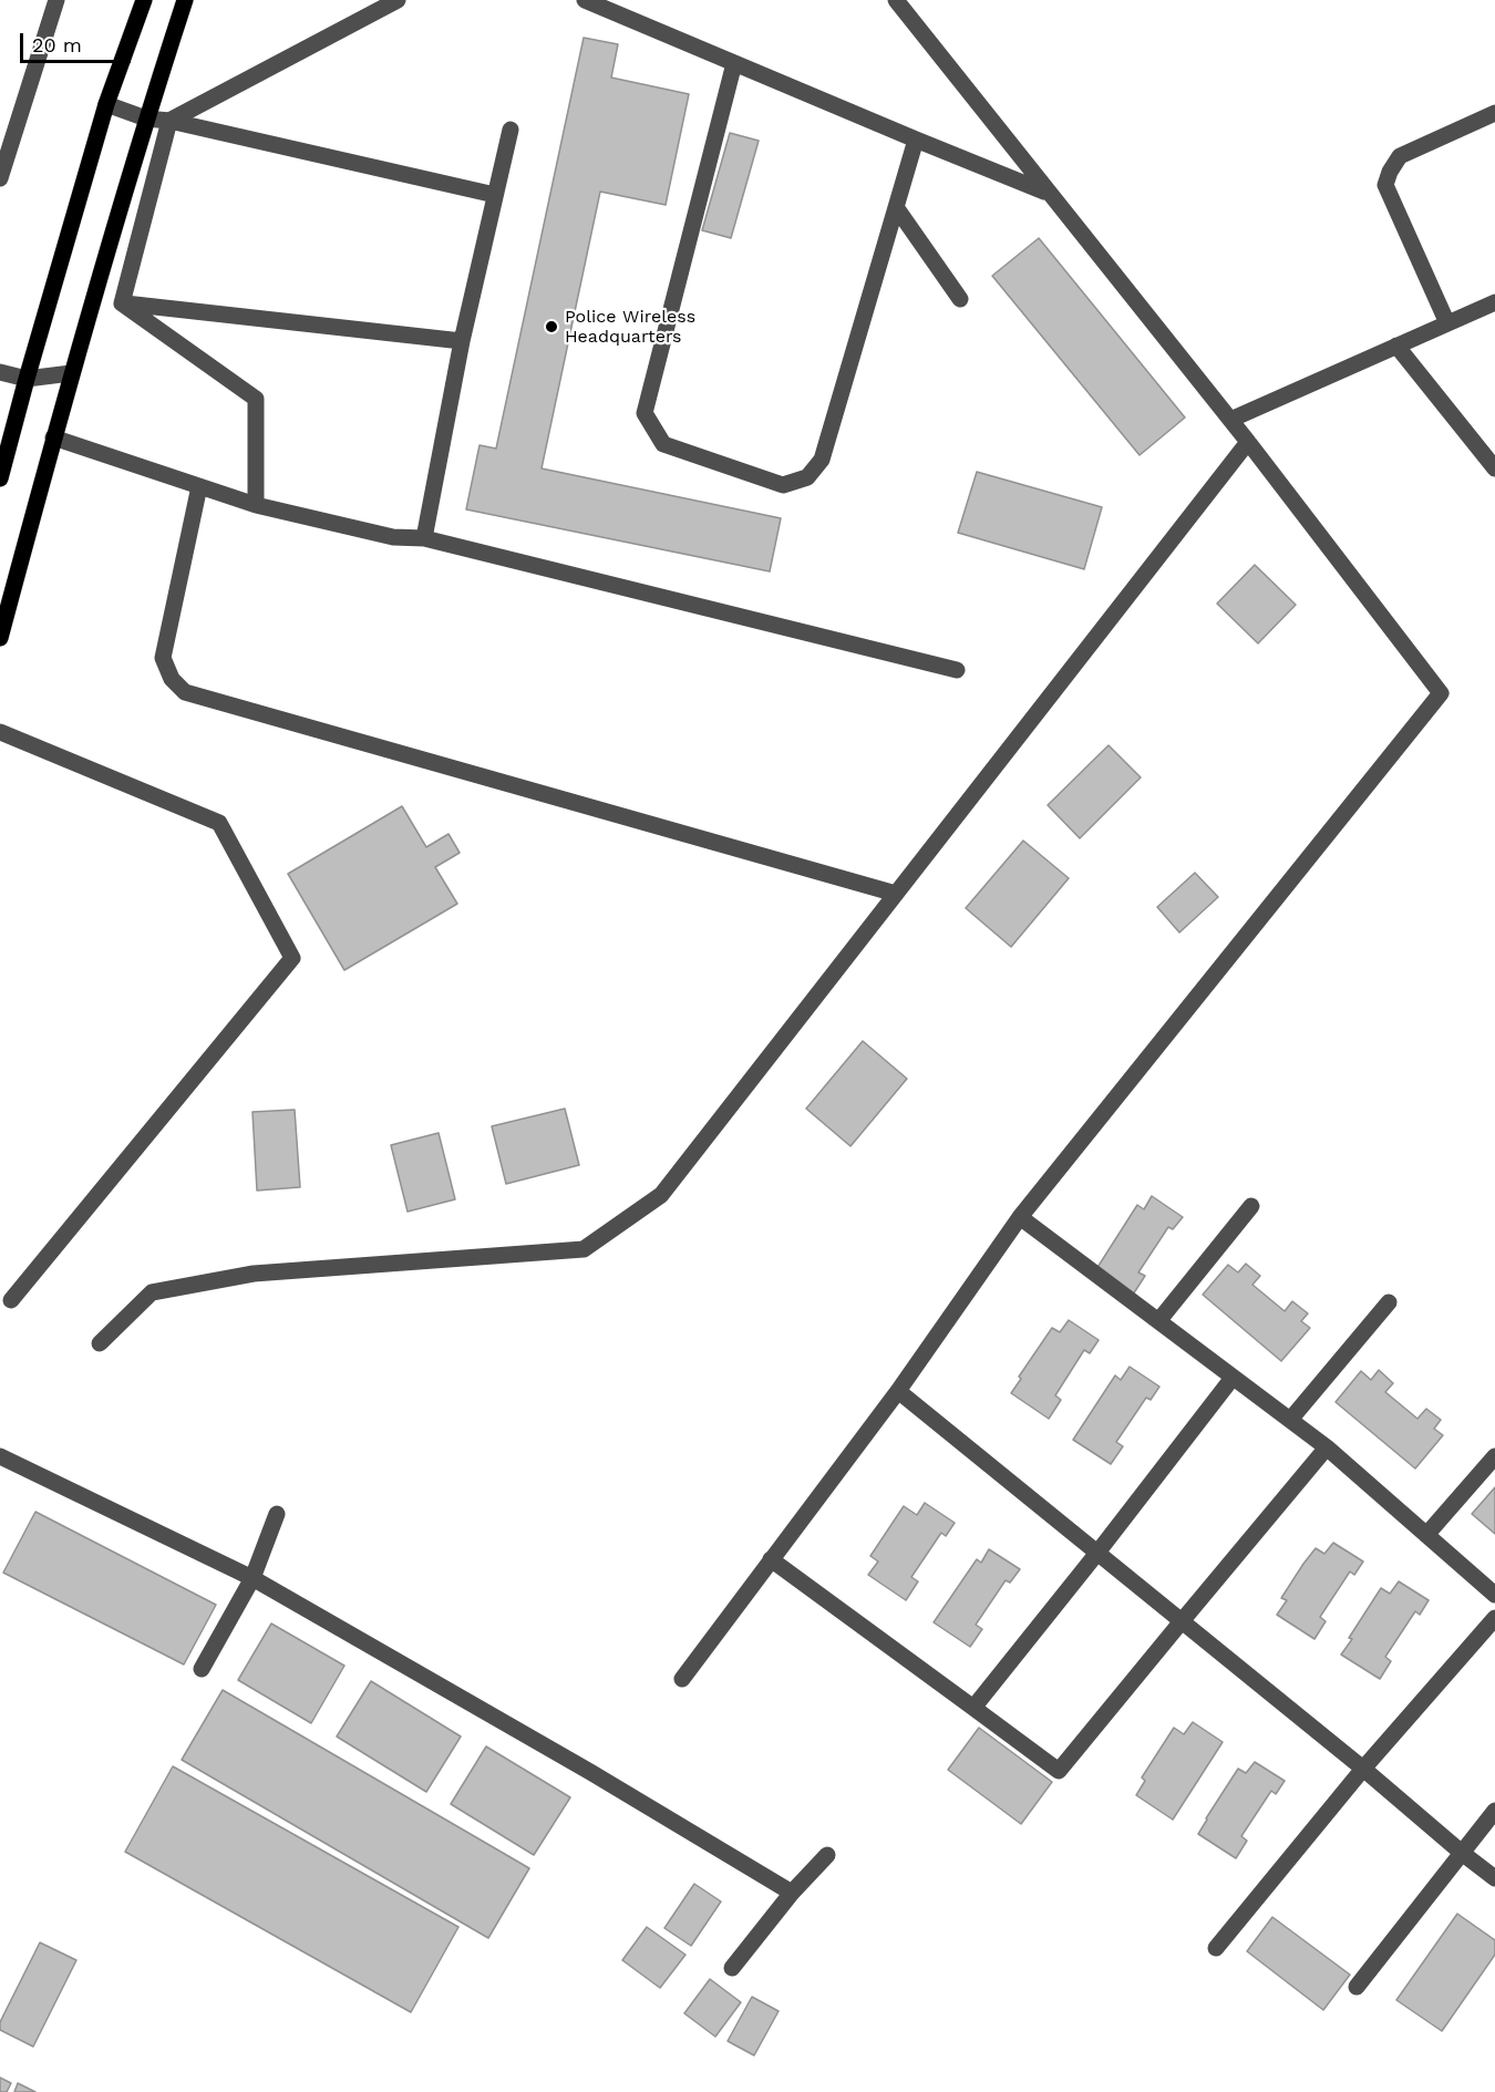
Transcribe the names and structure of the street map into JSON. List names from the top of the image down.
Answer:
{
  "places": ["Police Wireless Headquarters"],
  "scale_bar": "20 m"
}
